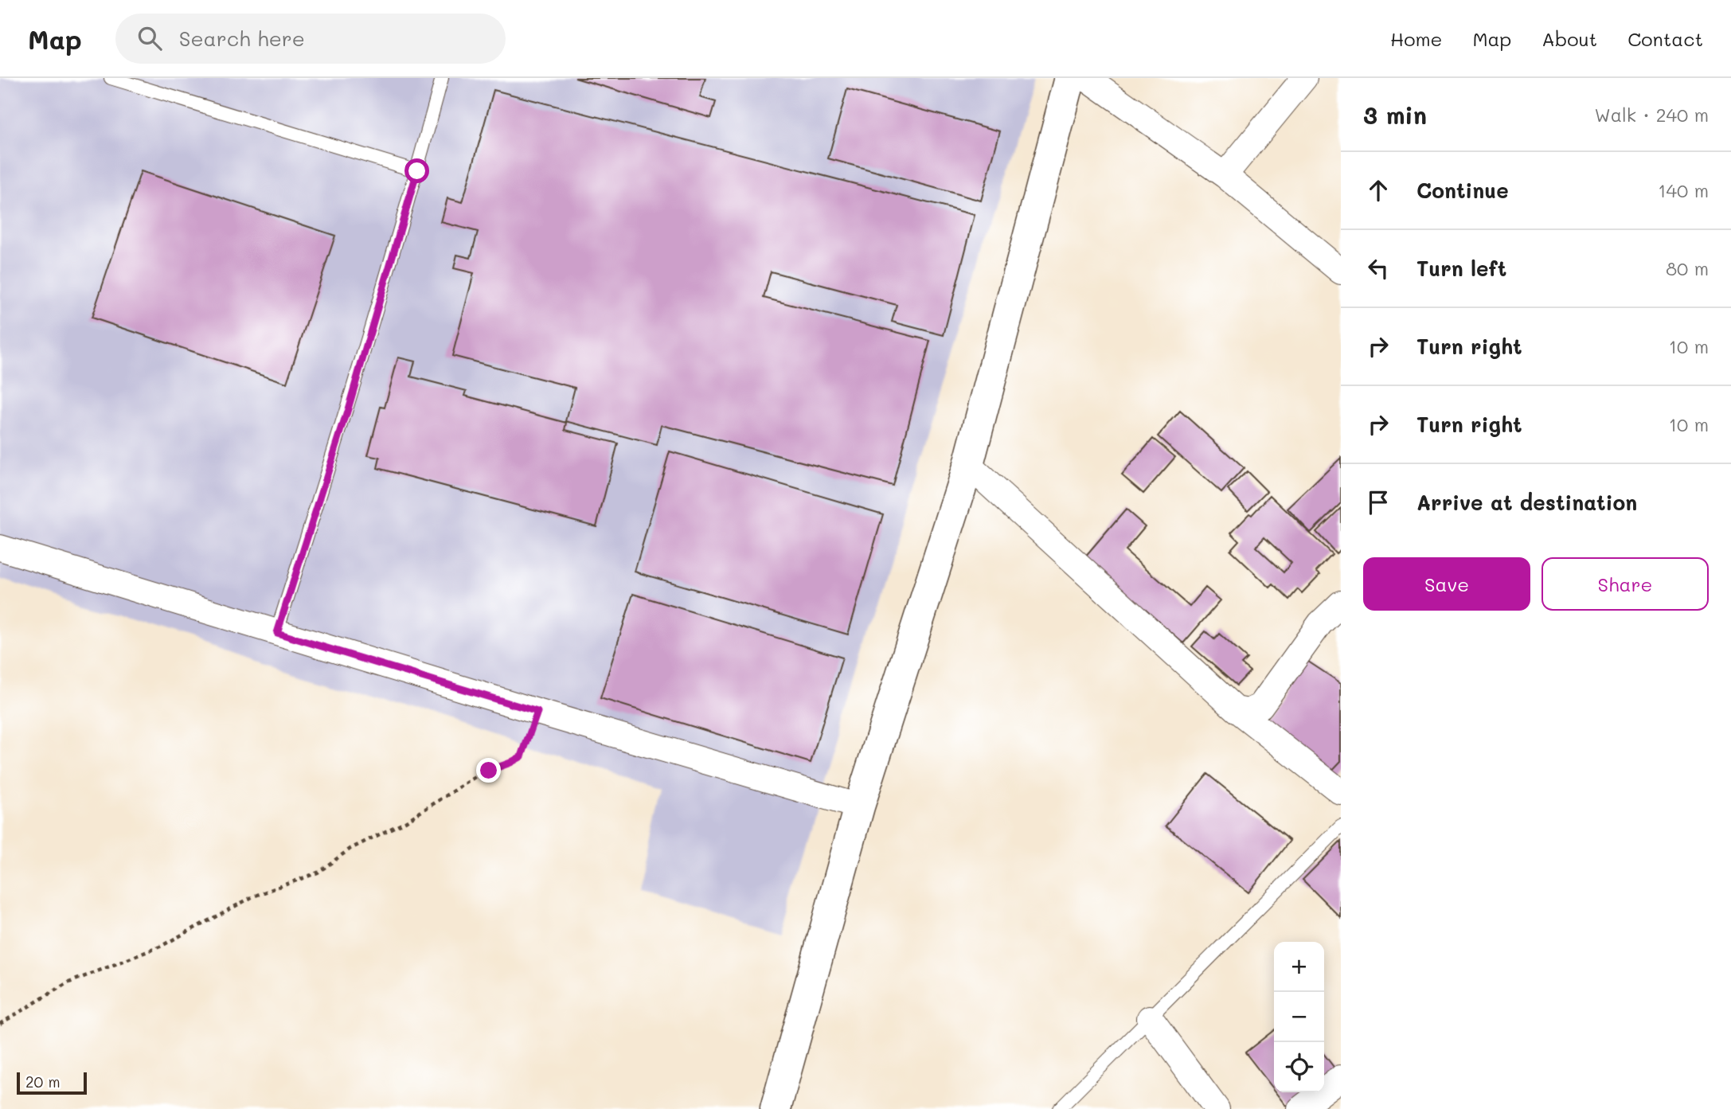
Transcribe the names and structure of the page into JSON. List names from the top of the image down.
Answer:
{
  "scale_bar": "20 m",
  "page": {
    "header": "Map",
    "search": "Search here",
    "nav": [
      "Home",
      "Map",
      "About",
      "Contact"
    ],
    "heading": ["3 min", "Walk · 240 m"],
    "list": [
      ["Continue", "140 m"],
      ["Turn left", "80 m"],
      ["Turn right", "10 m"],
      ["Turn right", "10 m"],
      "Arrive at destination"
    ],
    "buttons": ["Save", "Share"],
    "map_buttons": ["+", "−"],
    "scale": "20 m"
  }
}
